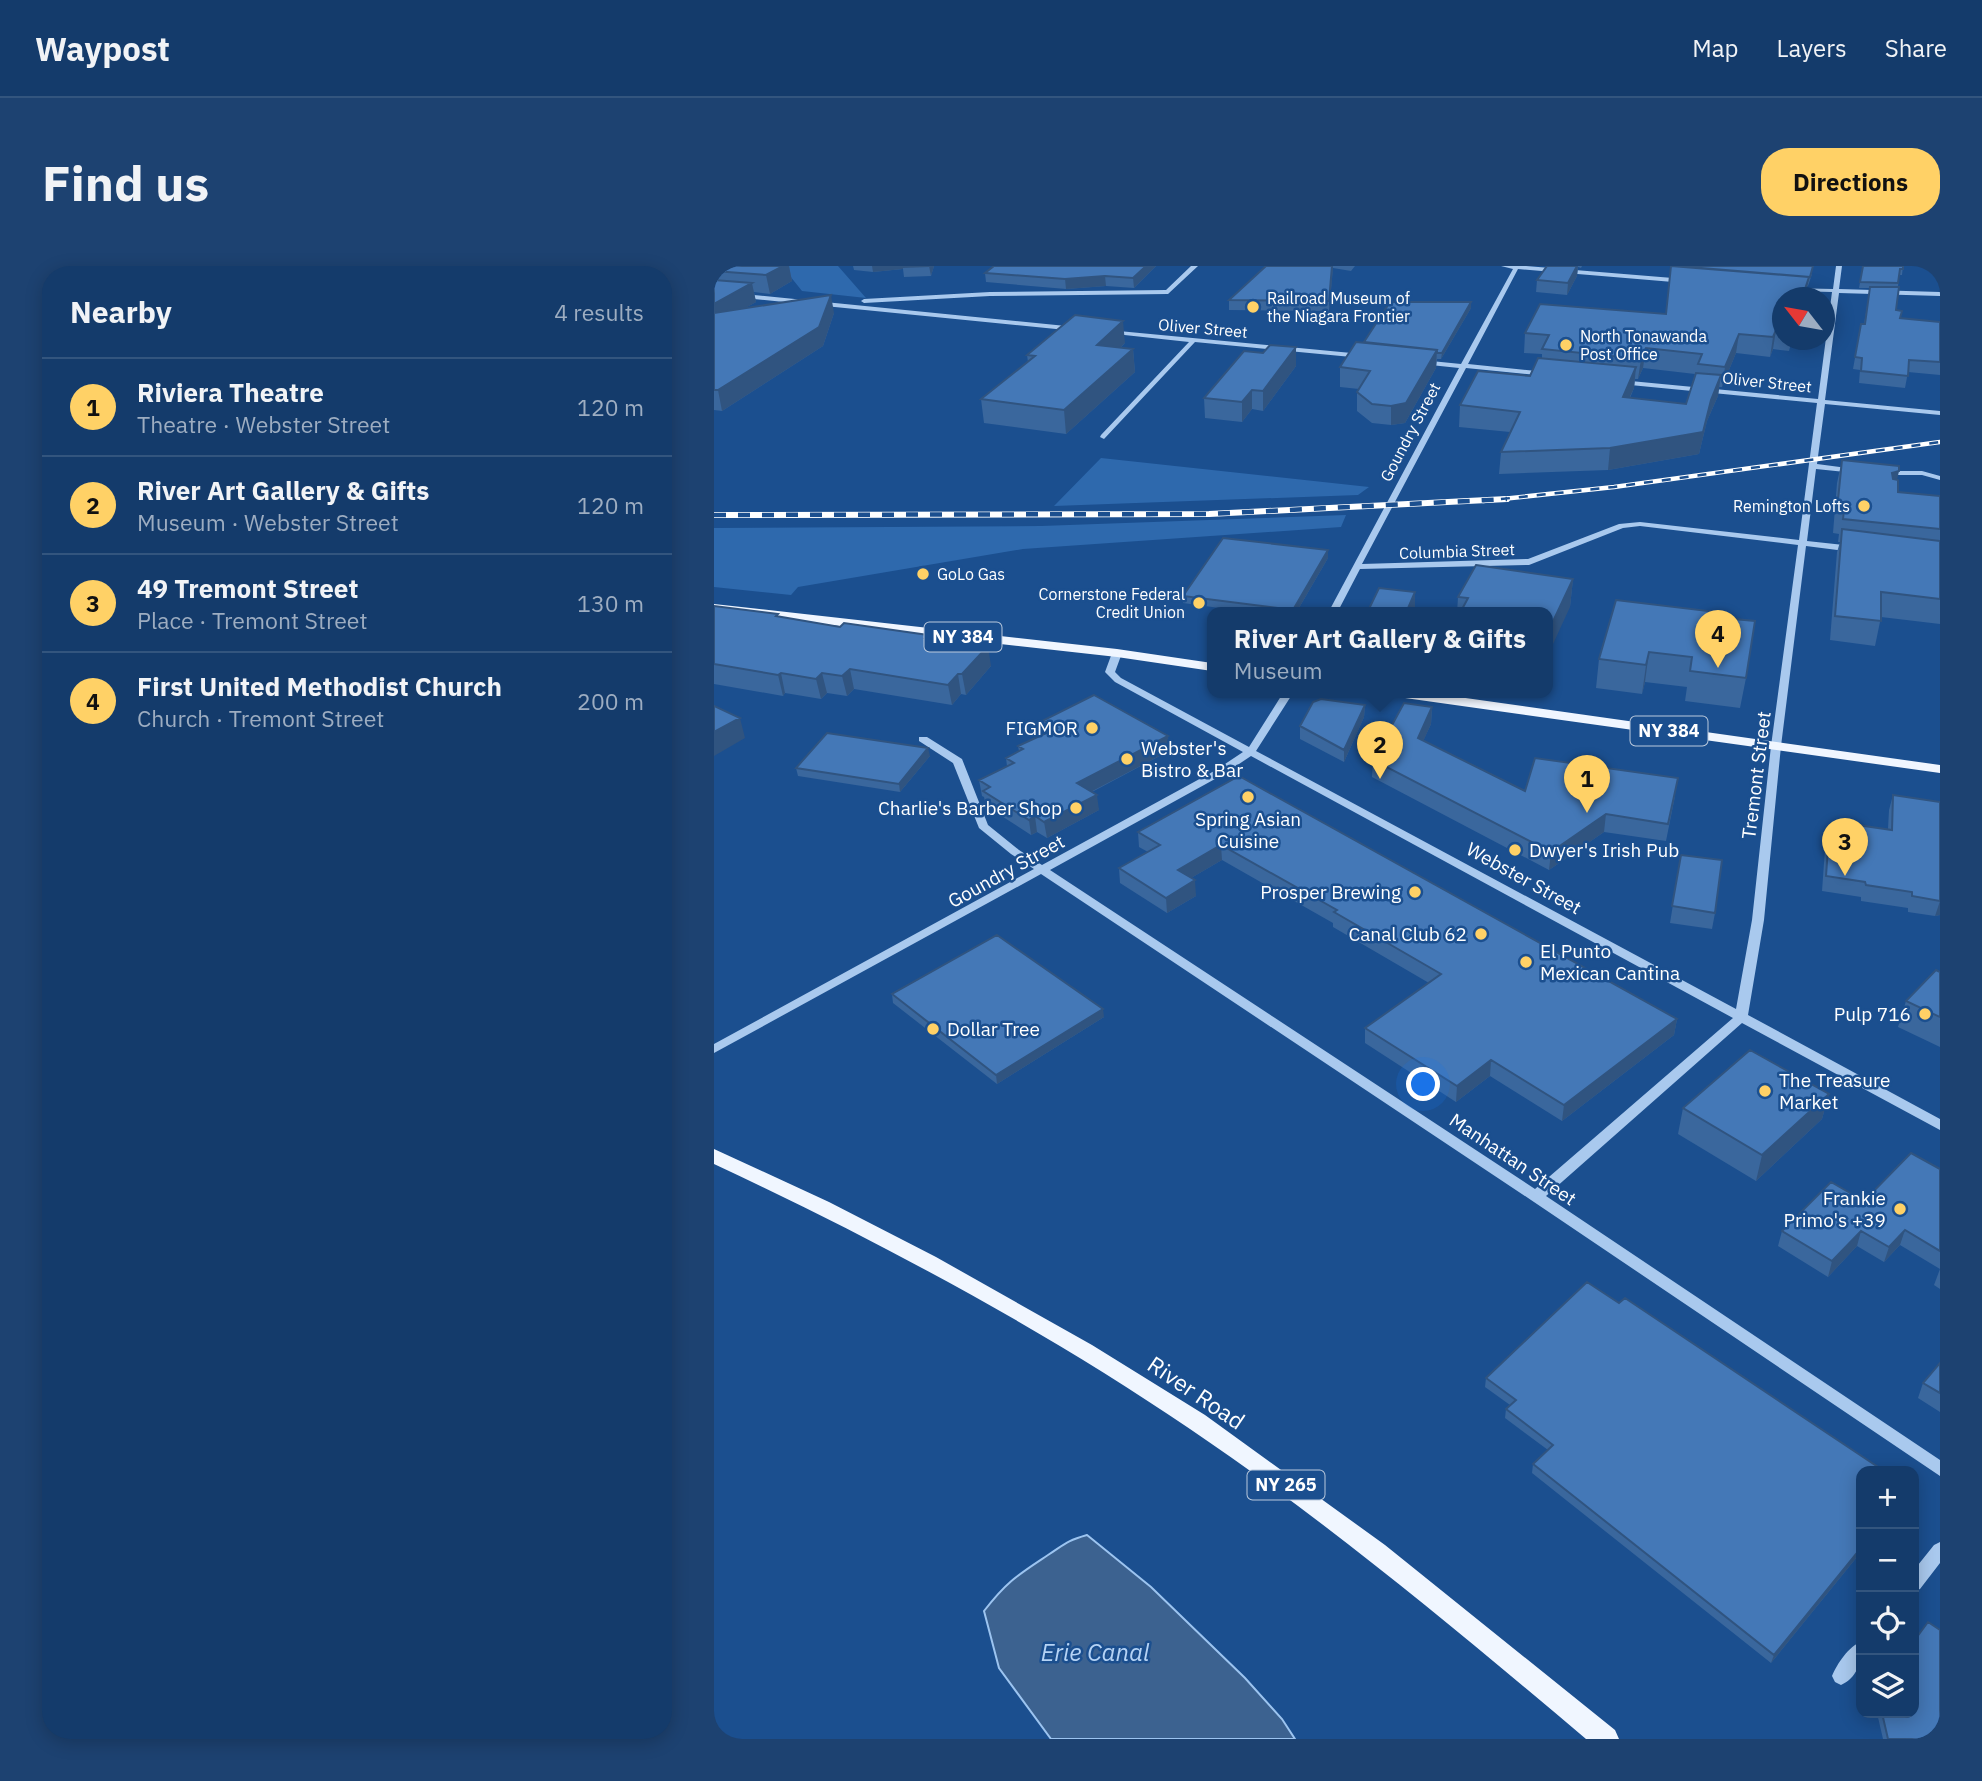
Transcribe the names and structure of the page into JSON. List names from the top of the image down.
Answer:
{
  "streets": {
    "main road": ["NY 384", "River Road", "NY 265"],
    "street": [
      "Oliver Street",
      "Goundry Street",
      "Columbia Street",
      "Tremont Street",
      "Webster Street",
      "Manhattan Street"
    ]
  },
  "crossings": [
    ["Oliver Street", "Tremont Street"],
    ["Goundry Street", "Columbia Street"],
    ["Goundry Street", "Webster Street"],
    ["Goundry Street", "Manhattan Street"],
    ["Columbia Street", "Tremont Street"],
    ["NY 384", "Tremont Street"],
    ["NY 384", "Webster Street"],
    ["Tremont Street", "Webster Street"]
  ],
  "water": ["Erie Canal"],
  "places": [
    "Railroad Museum of the Niagara Frontier",
    "North Tonawanda Post Office",
    "Remington Lofts",
    "GoLo Gas",
    "Cornerstone Federal Credit Union",
    "FIGMOR",
    "Webster's Bistro & Bar",
    "Spring Asian Cuisine",
    "Charlie's Barber Shop",
    "Dwyer's Irish Pub",
    "Prosper Brewing",
    "Canal Club 62",
    "El Punto Mexican Cantina",
    "Pulp 716",
    "Dollar Tree",
    "The Treasure Market",
    "Frankie Primo's +39"
  ],
  "north": "top left",
  "page": {
    "header": "Waypost",
    "nav": ["Map", "Layers", "Share"],
    "buttons": "Directions",
    "title": "Find us",
    "heading": ["Nearby", "4 results"],
    "list": [
      {
        "mark": "1",
        "name": "Riviera Theatre",
        "note": "Theatre · Webster Street",
        "value": "120 m"
      },
      {
        "mark": "2",
        "name": "River Art Gallery & Gifts",
        "note": "Museum · Webster Street",
        "value": "120 m"
      },
      {
        "mark": "3",
        "name": "49 Tremont Street",
        "note": "Place · Tremont Street",
        "value": "130 m"
      },
      {
        "mark": "4",
        "name": "First United Methodist Church",
        "note": "Church · Tremont Street",
        "value": "200 m"
      }
    ],
    "popup": ["River Art Gallery & Gifts", "Museum"],
    "pins": [
      "4",
      "2",
      "1",
      "3"
    ],
    "map_buttons": ["+", "−"]
  }
}
